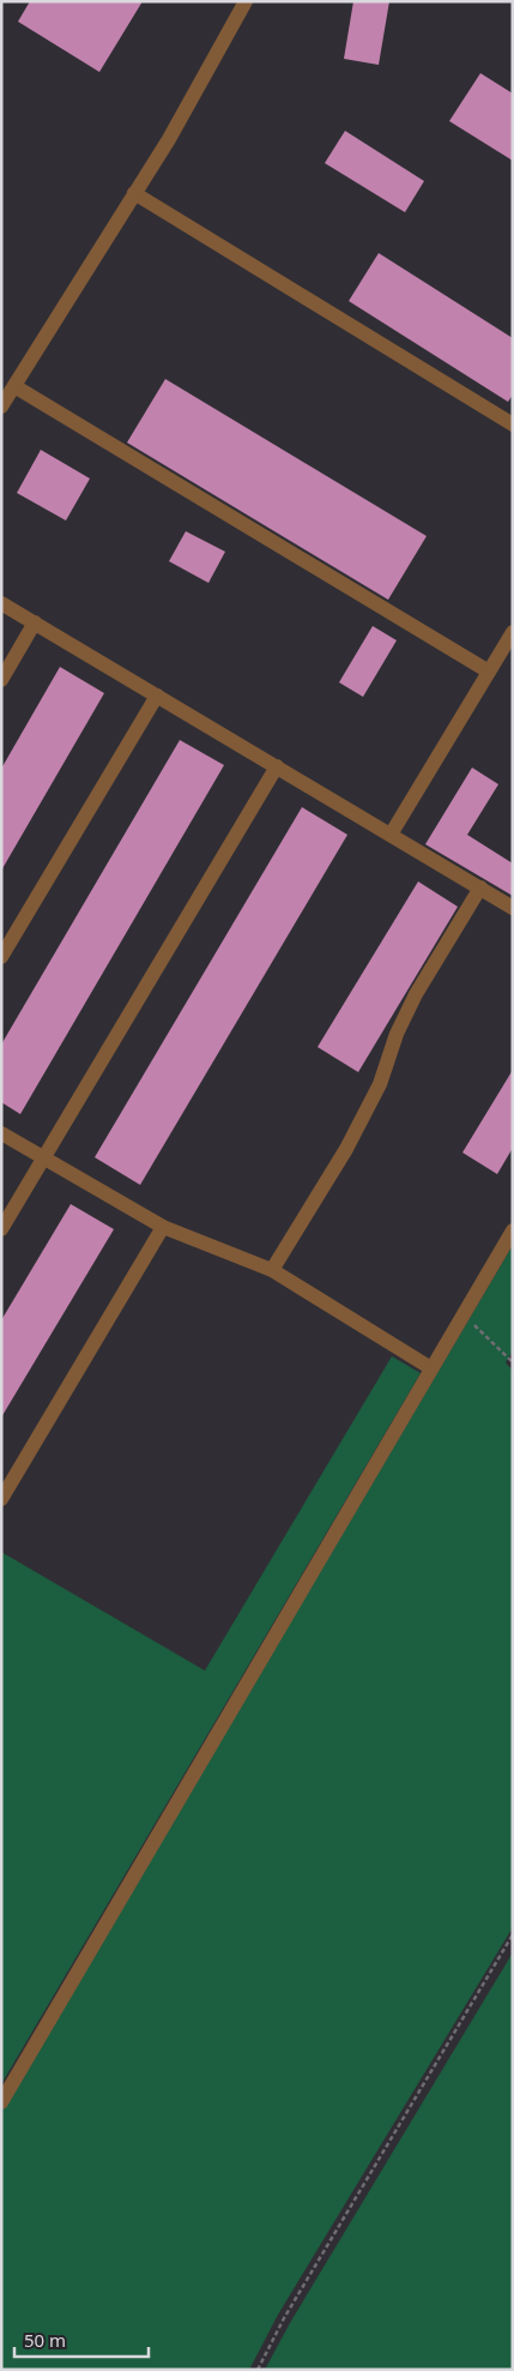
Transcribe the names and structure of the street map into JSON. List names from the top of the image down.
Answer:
{
  "scale_bar": "50 m"
}
